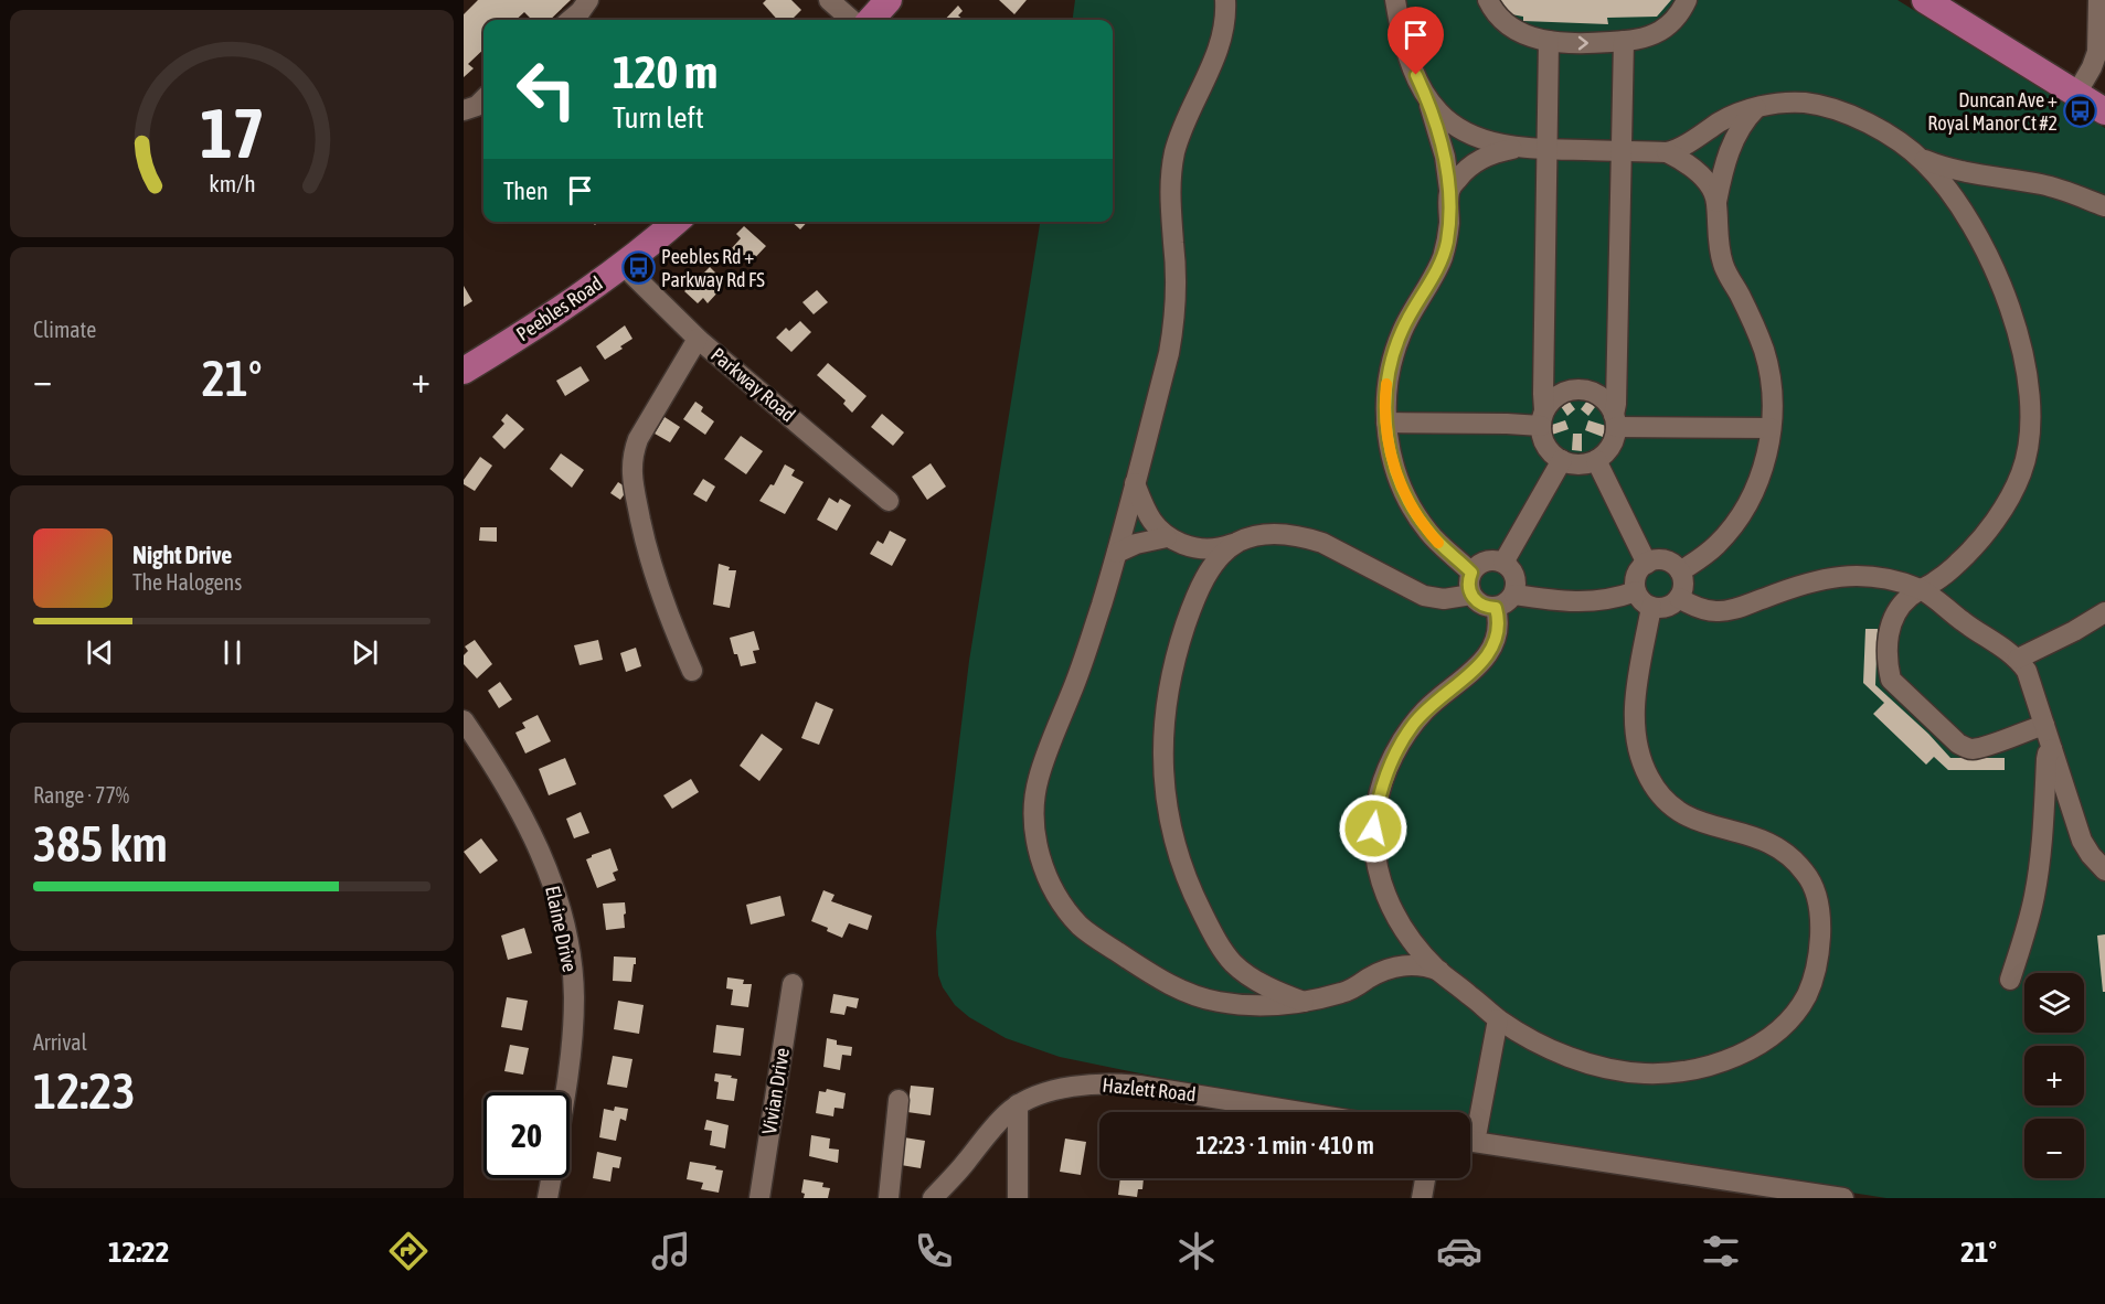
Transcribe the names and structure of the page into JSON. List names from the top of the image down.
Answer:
{
  "streets": {
    "main road": ["Peebles Road"],
    "street": [
      "Parkway Road",
      "Elaine Drive",
      "Hazlett Road",
      "Vivian Drive"
    ]
  },
  "crossings": [
    ["Peebles Road", "Parkway Road"]
  ],
  "places": {
    "bus stop": ["Duncan Ave + Royal Manor Ct #2", "Peebles Rd + Parkway Rd FS"]
  },
  "page": {
    "turn": ["120 m", "Turn left"],
    "then": "Then",
    "tile": [
      "Climate",
      ["Range · 77%", "385 km"],
      ["Arrival", "12:23"]
    ],
    "heat": ["−", "21°", "+"],
    "song": ["Night Drive", "The Halogens"],
    "map_buttons": ["+", "−"],
    "limit": "20",
    "trip": "12:23 · 1 min · 410 m",
    "tabs": ["12:22", "21°"],
    "gauge": ["17", "km/h"]
  }
}
